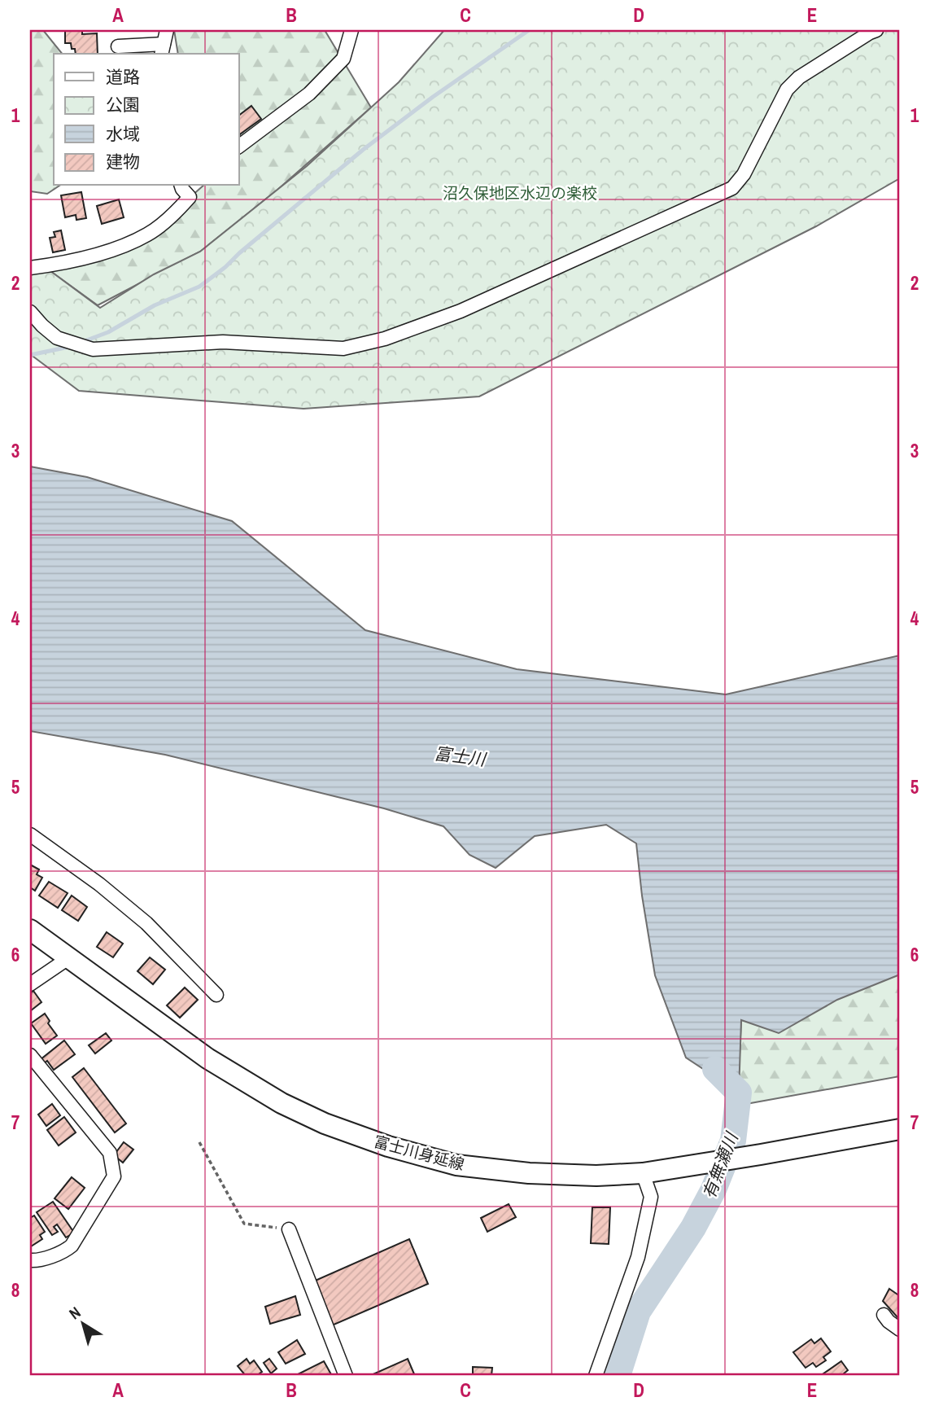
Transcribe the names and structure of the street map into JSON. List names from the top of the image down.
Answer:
{
  "streets": {
    "main road": ["富士川身延線"]
  },
  "water": ["富士川", "有無瀬川"],
  "parks": ["沼久保地区水辺の楽校"],
  "legend": [
    "道路",
    "公園",
    "水域",
    "建物"
  ],
  "north": "top left",
  "grid": {
    "columns": [
      "A",
      "B",
      "C",
      "D",
      "E"
    ],
    "rows": [
      "1",
      "2",
      "3",
      "4",
      "5",
      "6",
      "7",
      "8"
    ]
  }
}
